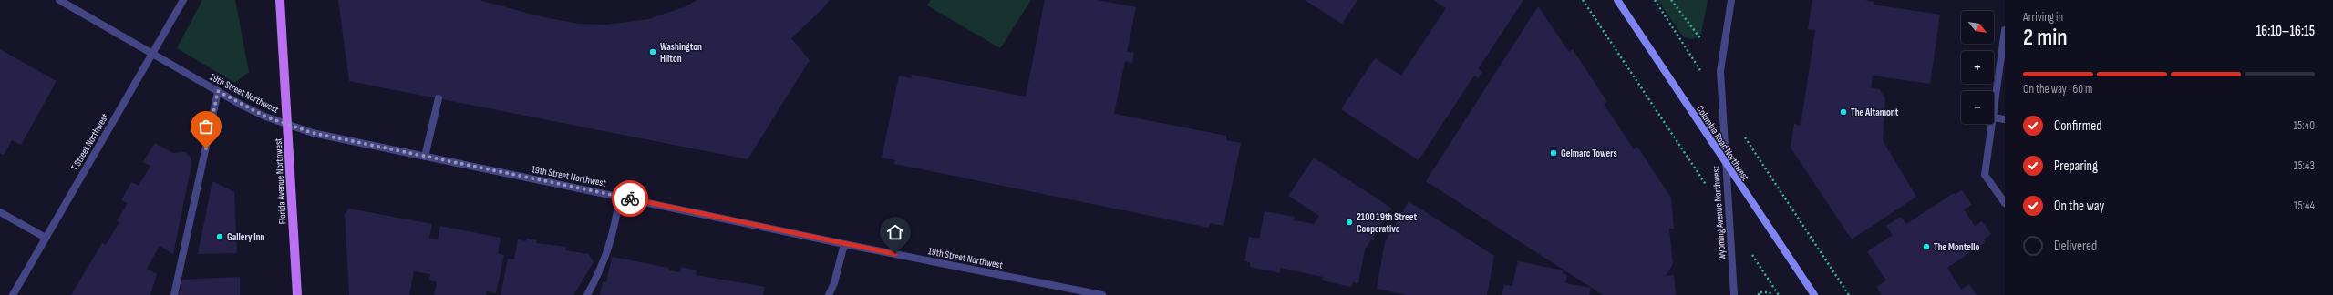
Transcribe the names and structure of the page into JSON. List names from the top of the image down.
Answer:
{
  "streets": {
    "main road": ["Columbia Road Northwest", "Florida Avenue Northwest"],
    "street": ["19th Street Northwest", "T Street Northwest", "Wyoming Avenue Northwest"]
  },
  "crossings": [
    ["19th Street Northwest", "T Street Northwest"],
    ["19th Street Northwest", "Florida Avenue Northwest"],
    ["Columbia Road Northwest", "Wyoming Avenue Northwest"]
  ],
  "places": [
    "Washington Hilton",
    "The Altamont",
    "Gelmarc Towers",
    "2100 19th Street Cooperative",
    "Gallery Inn",
    "The Montello"
  ],
  "north": "bottom right",
  "page": {
    "heading": ["2 min", "Arriving in", "16:10–16:15"],
    "map_buttons": ["+", "−"],
    "bar": "On the way · 60 m",
    "list": [
      ["Confirmed", "15:40"],
      ["Preparing", "15:43"],
      ["On the way", "15:44"],
      "Delivered"
    ]
  }
}
